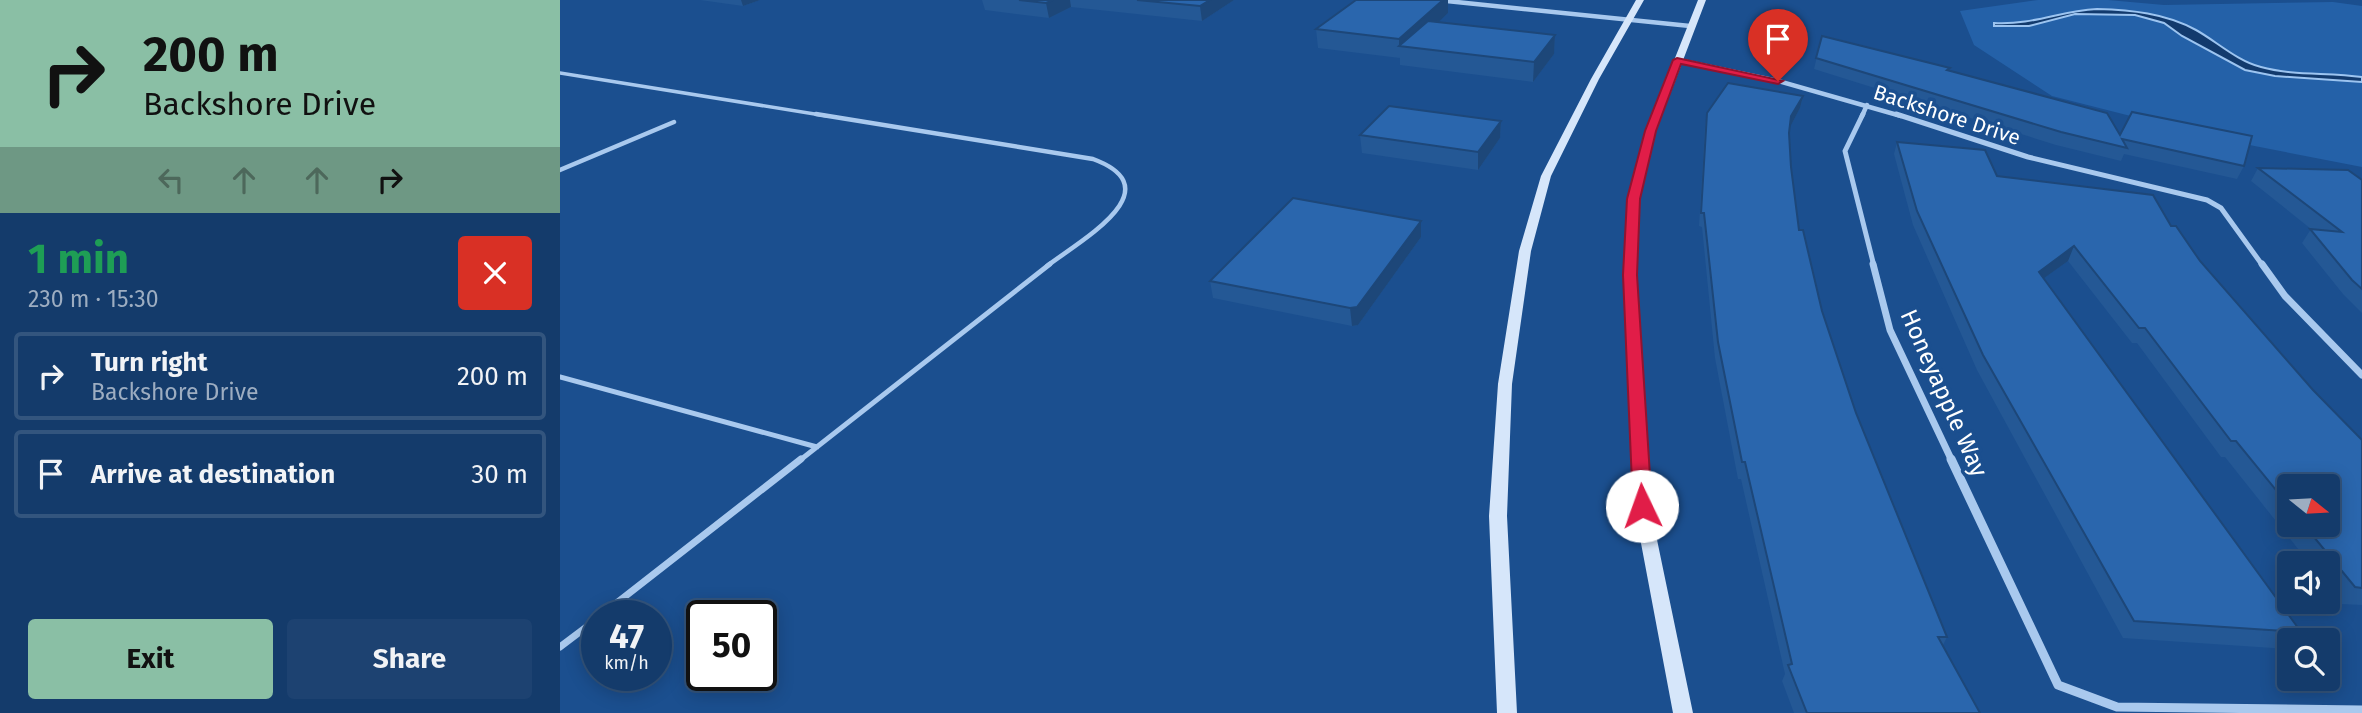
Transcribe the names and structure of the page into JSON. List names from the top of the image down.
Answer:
{
  "streets": {
    "street": ["Backshore Drive", "Honeyapple Way"]
  },
  "crossings": [
    ["Backshore Drive", "Honeyapple Way"]
  ],
  "north": "right",
  "page": {
    "turn": ["200 m", "Backshore Drive"],
    "heading": ["1 min", "230 m · 15:30"],
    "list": [
      {
        "name": "Turn right",
        "note": "Backshore Drive",
        "value": "200 m"
      },
      {
        "name": "Arrive at destination",
        "value": "30 m"
      }
    ],
    "speed": "47 km/h",
    "limit": "50",
    "buttons": ["Exit", "Share"]
  }
}
